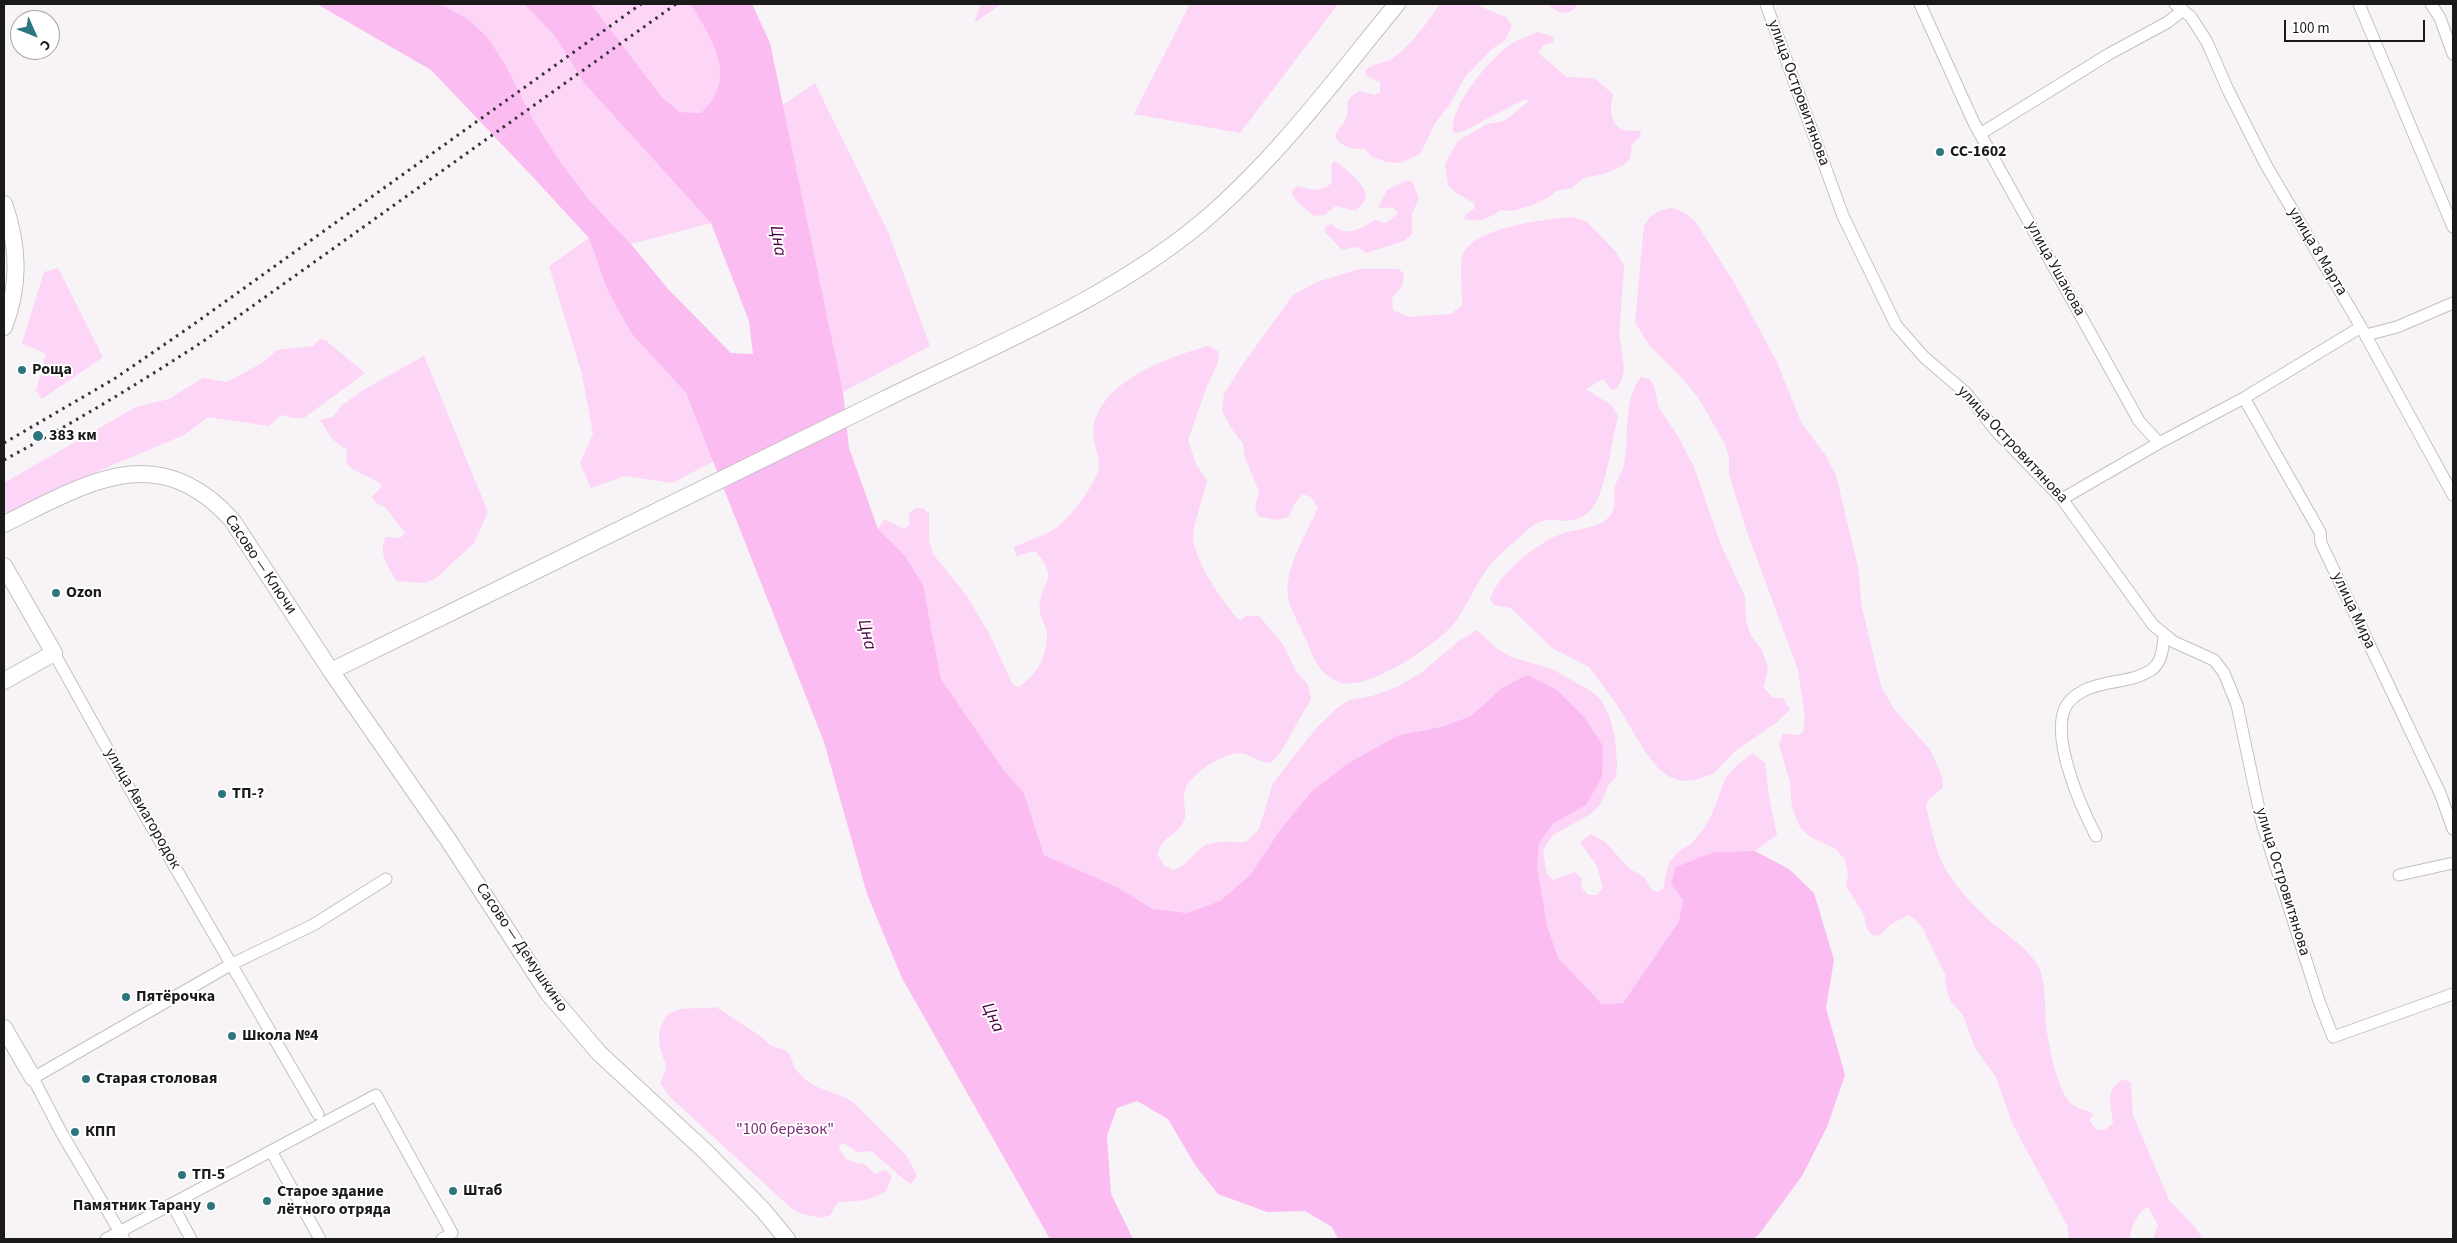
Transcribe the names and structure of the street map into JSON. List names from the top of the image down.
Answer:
{
  "streets": {
    "street": [
      "улица Островитянова",
      "улица 8 Марта",
      "улица Ушакова",
      "Сасово — Ключи",
      "улица Мира",
      "улица Авиагородок",
      "Сасово — Демушкино"
    ]
  },
  "crossings": [
    ["улица 8 Марта", "улица Ушакова"],
    ["Сасово — Ключи", "Сасово — Демушкино"]
  ],
  "water": ["Цна"],
  "parks": ["\"100 берёзок\""],
  "places": [
    "СС-1602",
    "Роща",
    "383 км",
    "Ozon",
    "ТП-?",
    "Пятёрочка",
    "Школа №4",
    "Старая столовая",
    "КПП",
    "ТП-5",
    "Штаб",
    "Старое здание лётного отряда",
    "Памятник Тарану"
  ],
  "scale_bar": "100 m",
  "north": "bottom right"
}
